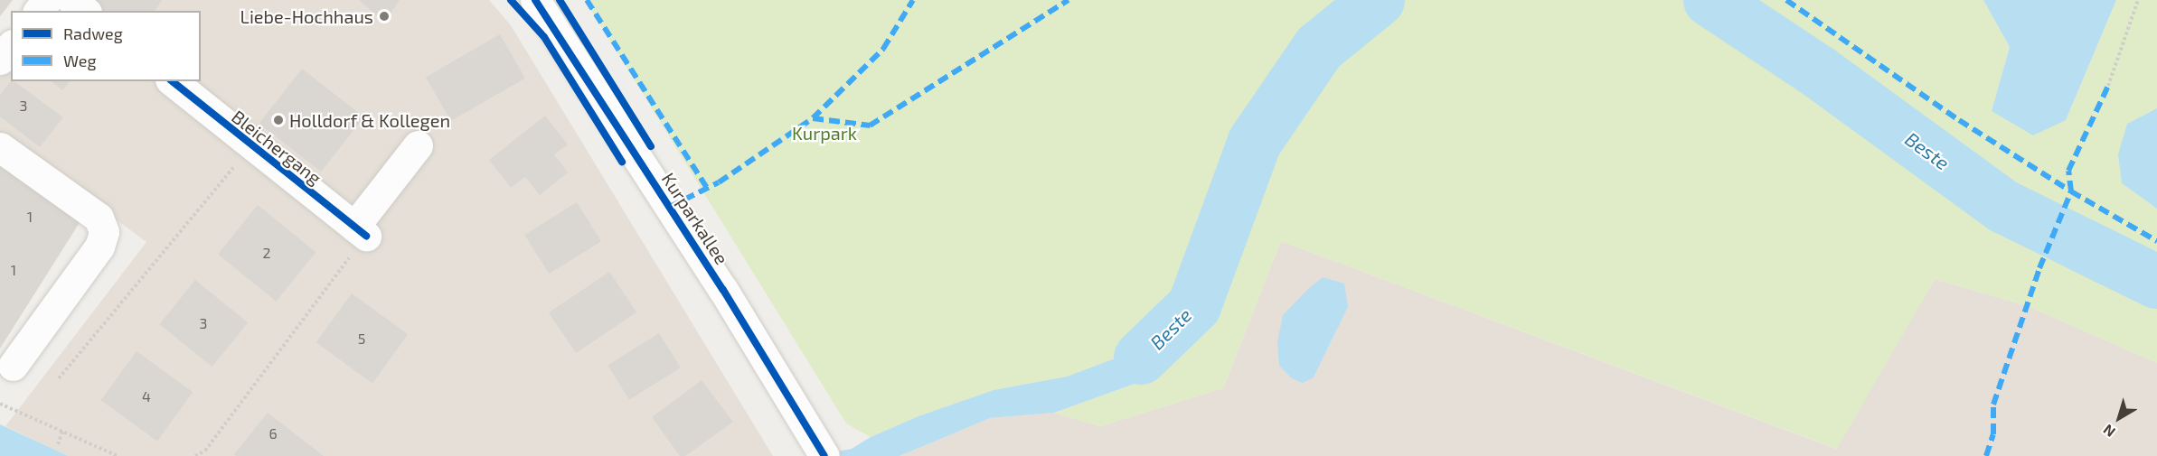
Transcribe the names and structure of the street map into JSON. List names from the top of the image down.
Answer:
{
  "streets": {
    "street": ["Bleichergang", "Kurparkallee"]
  },
  "water": ["Beste"],
  "parks": ["Kurpark"],
  "places": ["Liebe-Hochhaus", "Holldorf & Kollegen"],
  "house_numbers": [
    "3",
    "1",
    "2",
    "1",
    "3",
    "5",
    "4",
    "6"
  ],
  "legend": ["Radweg", "Weg"],
  "north": "bottom left"
}
